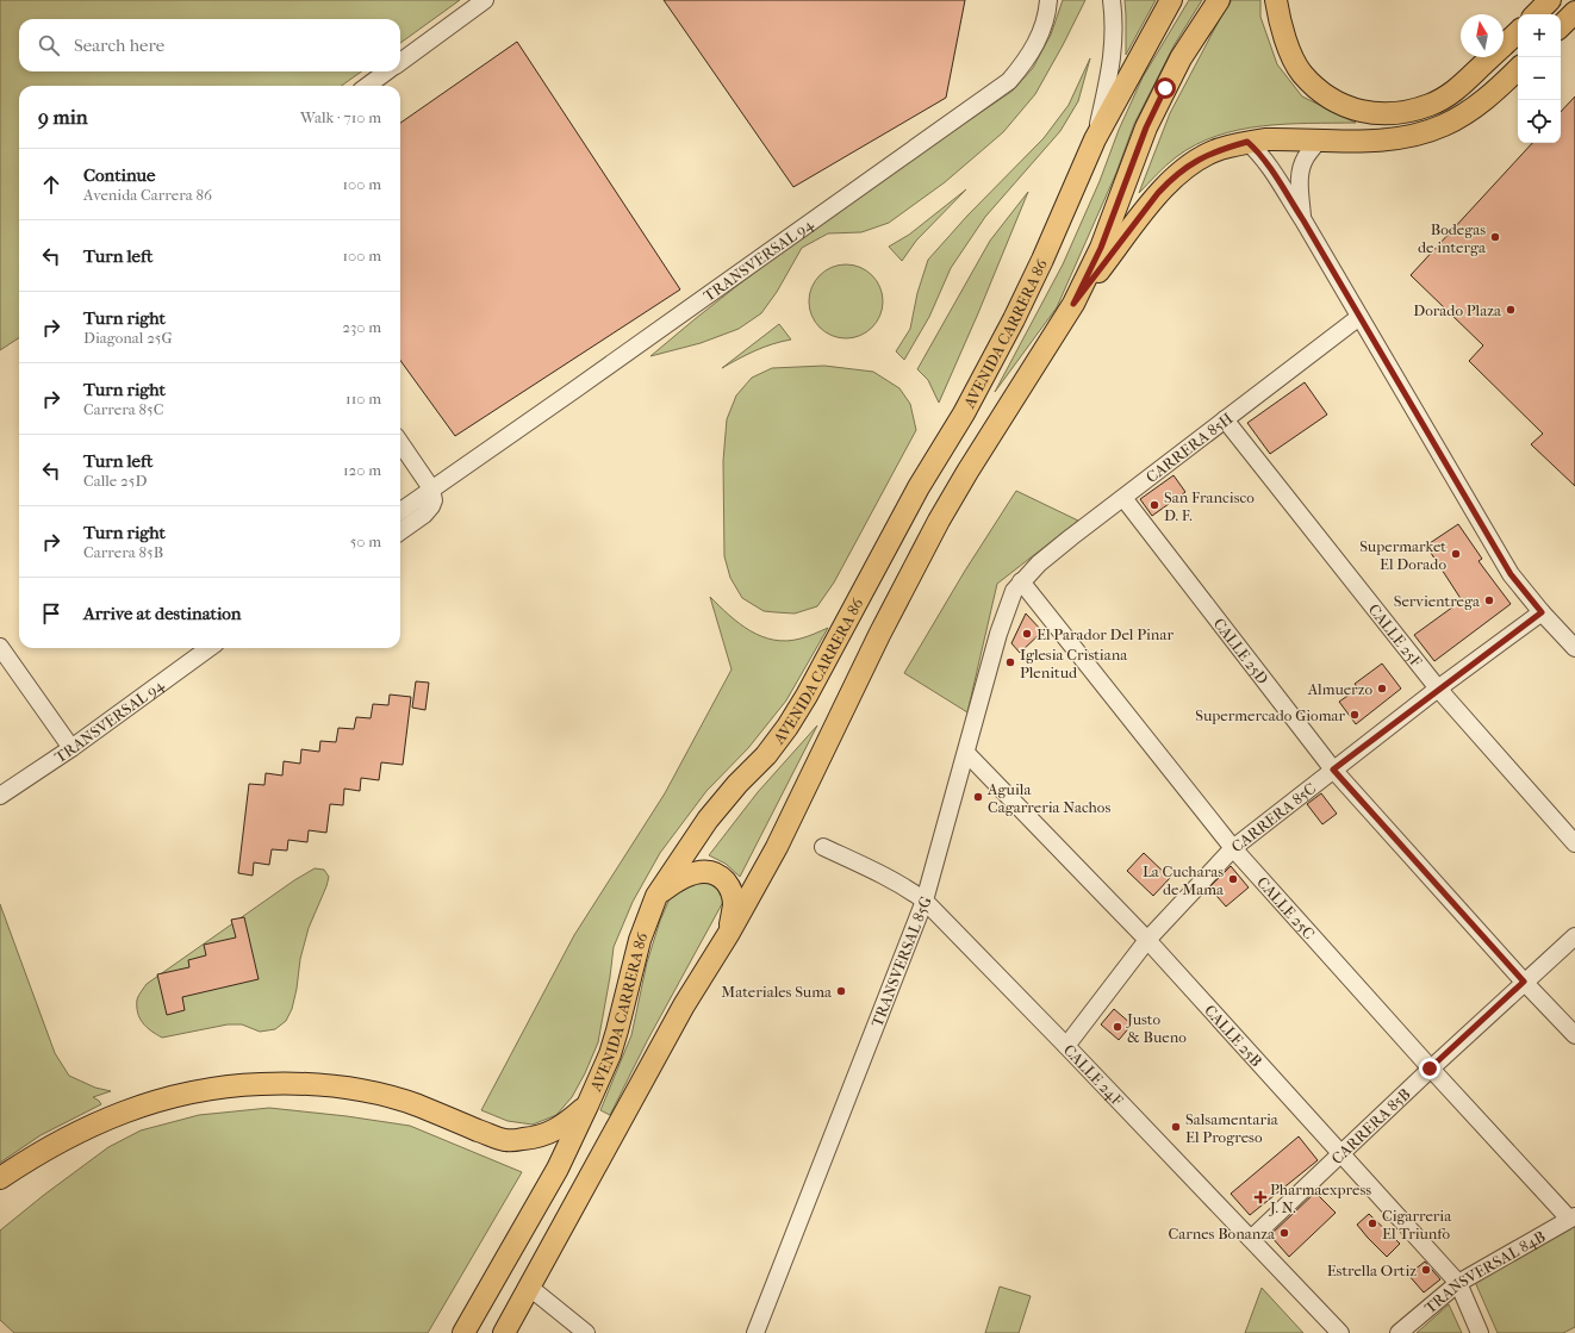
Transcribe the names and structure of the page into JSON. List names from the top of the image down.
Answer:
{
  "streets": {
    "main road": ["AVENIDA CARRERA 86"],
    "street": [
      "TRANSVERSAL 94",
      "CARRERA 85H",
      "CALLE 25F",
      "CALLE 25D",
      "CARRERA 85C",
      "CALLE 25C",
      "TRANSVERSAL 85G",
      "CALLE 25B",
      "CALLE 24F",
      "CARRERA 85B",
      "TRANSVERSAL 84B"
    ]
  },
  "crossings": [
    ["CARRERA 85H", "CALLE 25F"],
    ["CARRERA 85H", "CALLE 25D"],
    ["CARRERA 85H", "CALLE 25C"],
    ["CARRERA 85H", "TRANSVERSAL 85G"],
    ["CALLE 25F", "CARRERA 85C"],
    ["CALLE 25D", "CARRERA 85C"],
    ["CALLE 25D", "CARRERA 85B"],
    ["CARRERA 85C", "CALLE 25C"],
    ["CARRERA 85C", "CALLE 25B"],
    ["CARRERA 85C", "CALLE 24F"],
    ["CALLE 25C", "TRANSVERSAL 85G"],
    ["CALLE 25C", "CARRERA 85B"],
    ["CALLE 25C", "TRANSVERSAL 84B"],
    ["TRANSVERSAL 85G", "CALLE 25B"],
    ["TRANSVERSAL 85G", "CALLE 24F"],
    ["CALLE 25B", "CARRERA 85B"],
    ["CALLE 25B", "TRANSVERSAL 84B"],
    ["CALLE 24F", "CARRERA 85B"]
  ],
  "places": {
    "other": [
      "Bodegas de interga",
      "Dorado Plaza",
      "San Francisco D. F.",
      "Supermarket El Dorado",
      "Servientrega",
      "El Parador Del Pinar",
      "Iglesia Cristiana Plenitud",
      "Almuerzo",
      "Supermercado Giomar",
      "Aguila Cagarreria Nachos",
      "La Cucharas de Mama",
      "Materiales Suma",
      "Justo & Bueno",
      "Salsamentaria El Progreso",
      "Cigarreria El Triunfo",
      "Carnes Bonanza",
      "Estrella Ortiz"
    ],
    "health": ["Pharmaexpress J. N."]
  },
  "north": "top",
  "page": {
    "map_buttons": ["+", "−"],
    "search": "Search here",
    "heading": ["9 min", "Walk · 710 m"],
    "list": [
      ["Continue", "Avenida Carrera 86", "100 m"],
      ["Turn left", "100 m"],
      ["Turn right", "Diagonal 25G", "230 m"],
      ["Turn right", "Carrera 85C", "110 m"],
      ["Turn left", "Calle 25D", "120 m"],
      ["Turn right", "Carrera 85B", "50 m"],
      "Arrive at destination"
    ]
  }
}
